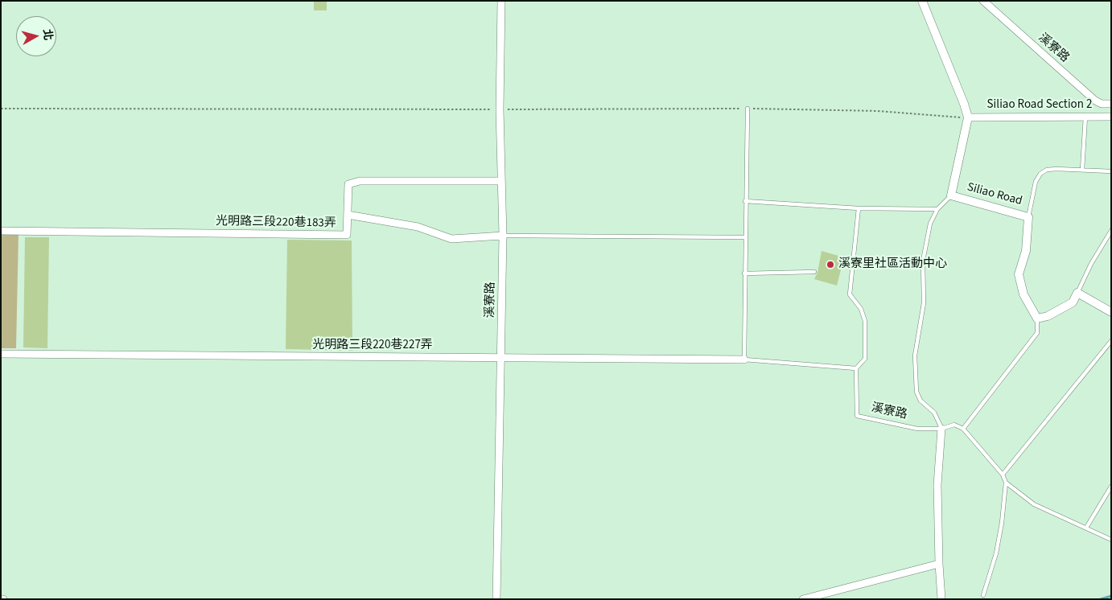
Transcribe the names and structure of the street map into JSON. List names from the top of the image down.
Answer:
{
  "streets": {
    "street": [
      "溪寮路",
      "Siliao Road Section 2",
      "Siliao Road",
      "光明路三段220巷183弄",
      "光明路三段220巷227弄"
    ]
  },
  "crossings": [
    ["溪寮路", "Siliao Road"],
    ["溪寮路", "光明路三段220巷183弄"],
    ["溪寮路", "光明路三段220巷227弄"],
    ["Siliao Road Section 2", "Siliao Road"]
  ],
  "places": ["溪寮里社區活動中心"],
  "north": "right"
}
